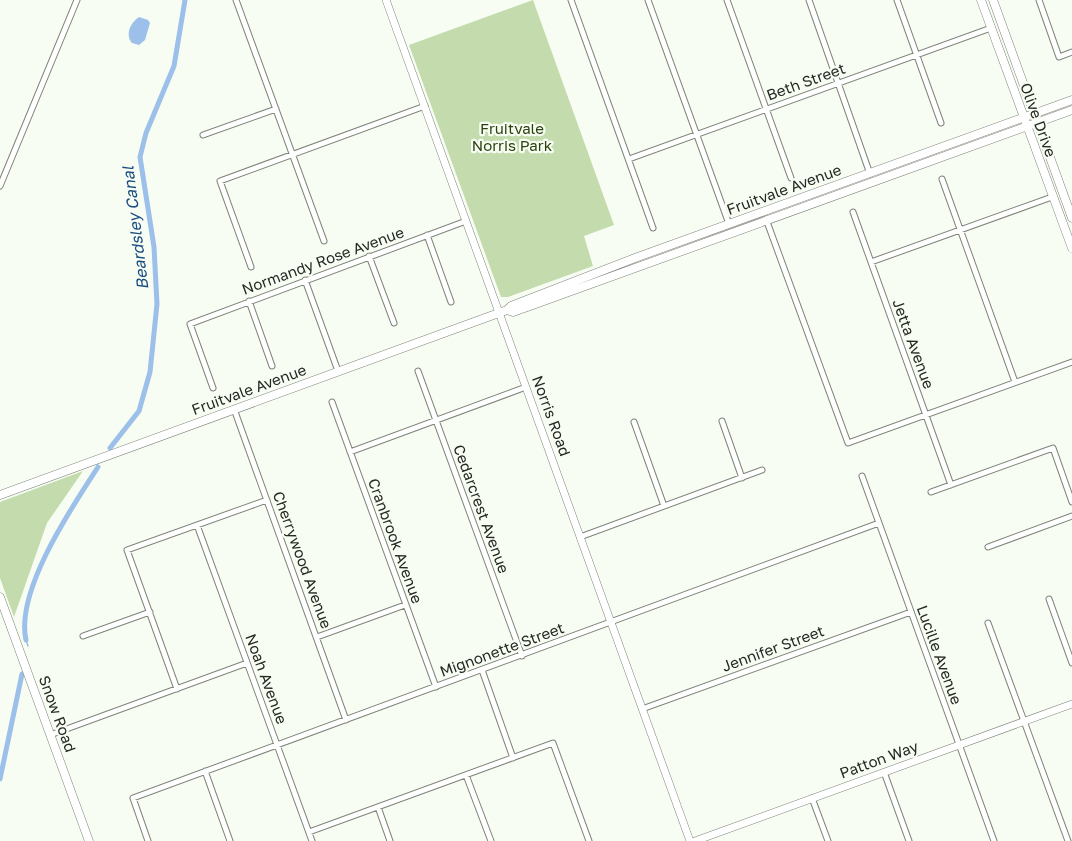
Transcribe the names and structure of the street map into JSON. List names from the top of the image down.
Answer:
{
  "streets": {
    "main road": ["Olive Drive", "Fruitvale Avenue", "Snow Road"],
    "street": [
      "Beth Street",
      "Normandy Rose Avenue",
      "Jetta Avenue",
      "Norris Road",
      "Cedarcrest Avenue",
      "Cranbrook Avenue",
      "Cherrywood Avenue",
      "Jennifer Street",
      "Mignonette Street",
      "Lucille Avenue",
      "Noah Avenue",
      "Patton Way"
    ]
  },
  "crossings": [
    ["Beth Street", "Olive Drive"],
    ["Olive Drive", "Fruitvale Avenue"],
    ["Fruitvale Avenue", "Norris Road"],
    ["Fruitvale Avenue", "Cherrywood Avenue"],
    ["Normandy Rose Avenue", "Norris Road"],
    ["Norris Road", "Jennifer Street"],
    ["Norris Road", "Mignonette Street"],
    ["Cedarcrest Avenue", "Mignonette Street"],
    ["Cranbrook Avenue", "Mignonette Street"],
    ["Cherrywood Avenue", "Mignonette Street"],
    ["Jennifer Street", "Lucille Avenue"],
    ["Mignonette Street", "Lucille Avenue"],
    ["Mignonette Street", "Noah Avenue"],
    ["Lucille Avenue", "Patton Way"]
  ],
  "water": ["Beardsley Canal"],
  "parks": ["Fruitvale Norris Park"]
}
